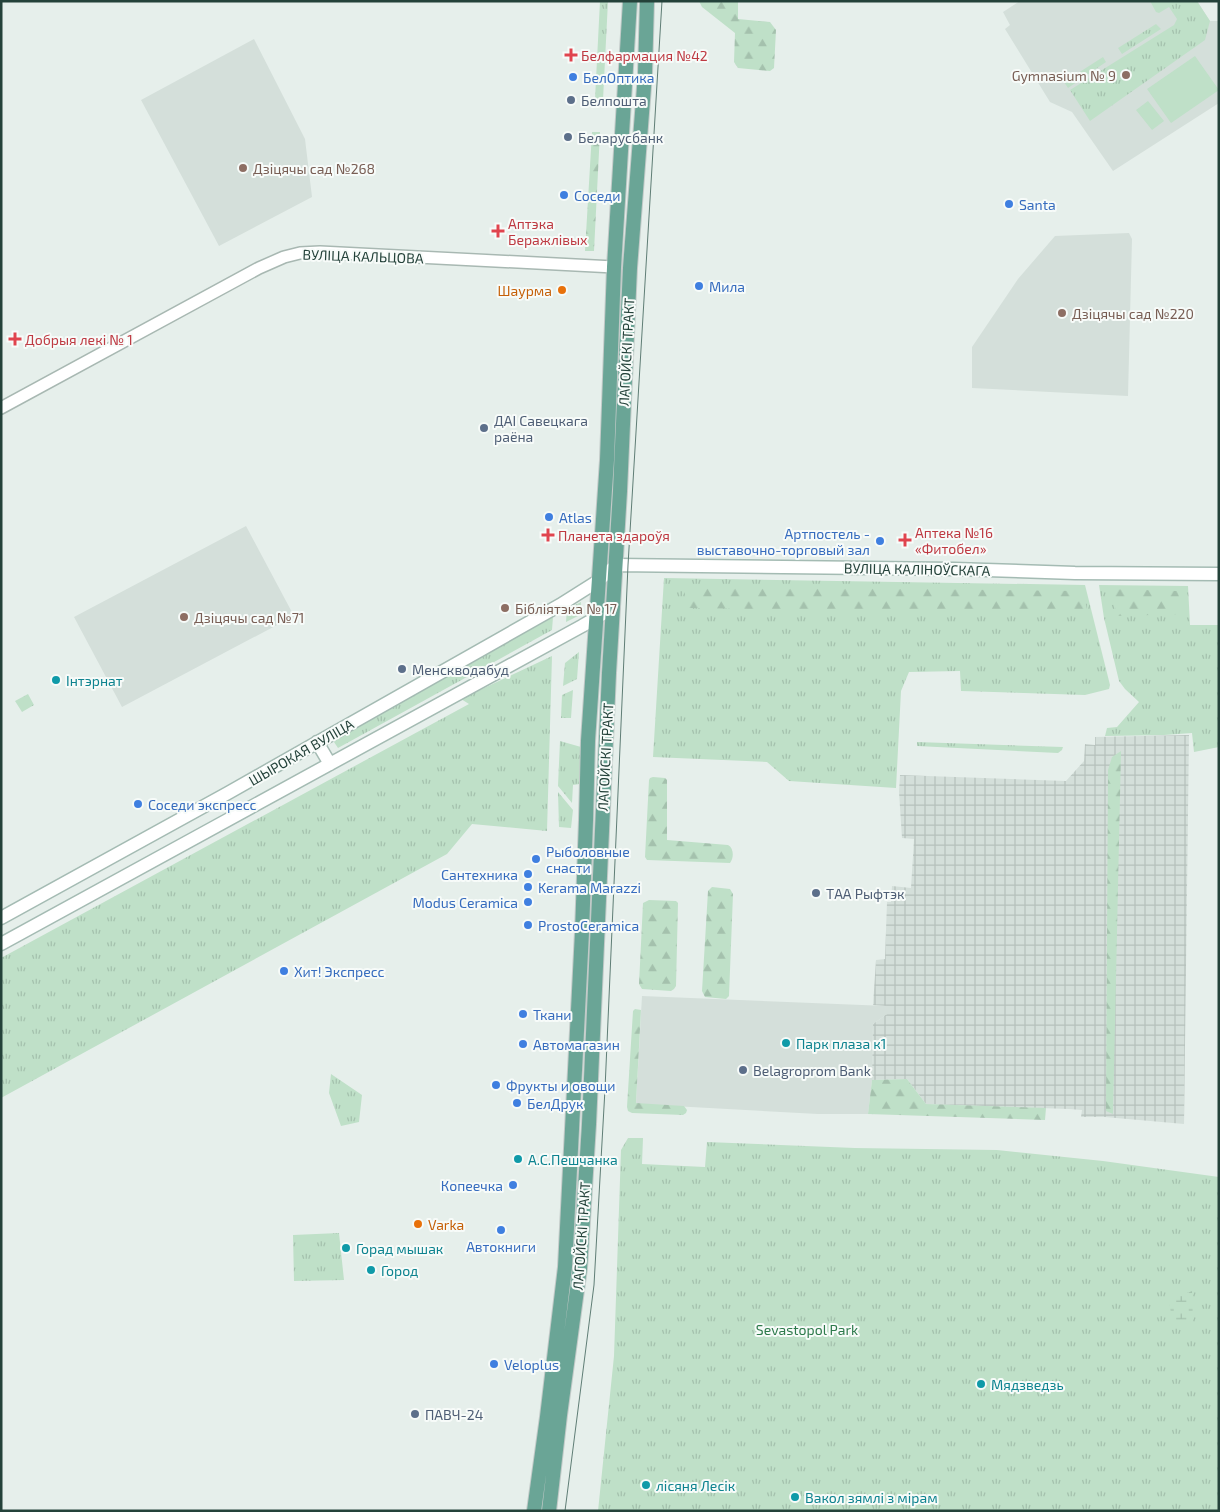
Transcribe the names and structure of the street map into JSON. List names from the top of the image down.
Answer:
{
  "streets": {
    "main road": ["ЛАГОЙСКІ ТРАКТ", "ВУЛІЦА КАЛІНОЎСКАГА", "ШЫРОКАЯ ВУЛІЦА"],
    "street": ["ВУЛІЦА КАЛЬЦОВА"]
  },
  "crossings": [
    ["ВУЛІЦА КАЛЬЦОВА", "ЛАГОЙСКІ ТРАКТ"],
    ["ЛАГОЙСКІ ТРАКТ", "ВУЛІЦА КАЛІНОЎСКАГА"],
    ["ЛАГОЙСКІ ТРАКТ", "ШЫРОКАЯ ВУЛІЦА"],
    ["ВУЛІЦА КАЛІНОЎСКАГА", "ШЫРОКАЯ ВУЛІЦА"]
  ],
  "parks": ["Sevastopol Park"],
  "places": {
    "health": [
      "Белфармация №42",
      "Аптэка Беражлівых",
      "Добрыя лекі № 1",
      "Планета здароўя",
      "Аптека №16 «Фитобел»"
    ],
    "other": [
      "Gymnasium № 9",
      "БелОптика",
      "Белпошта",
      "Беларусбанк",
      "Дзіцячы сад №268",
      "Соседи",
      "Santa",
      "Мила",
      "Шаурма",
      "Дзіцячы сад №220",
      "ДАІ Савецкага раёна",
      "Atlas",
      "Артпостель - выставочно-торговый зал",
      "Бібліятэка № 17",
      "Дзіцячы сад №71",
      "Менскводабуд",
      "Інтэрнат",
      "Соседи экспресс",
      "Рыболовные снасти",
      "Сантехника",
      "Kerama Marazzi",
      "ТАА Рыфтэк",
      "Modus Ceramica",
      "ProstoCeramica",
      "Хит! Экспресс",
      "Ткани",
      "Парк плаза к1",
      "Автомагазин",
      "Belagroprom Bank",
      "Фрукты и овощи",
      "БелДрук",
      "А.С.Пешчанка",
      "Копеечка",
      "Varka",
      "Автокниги",
      "Горад мышак",
      "Город",
      "Veloplus",
      "Мядзведзь",
      "ПАВЧ-24",
      "лісяня Лесік",
      "Вакол зямлі з мірам"
    ]
  }
}
